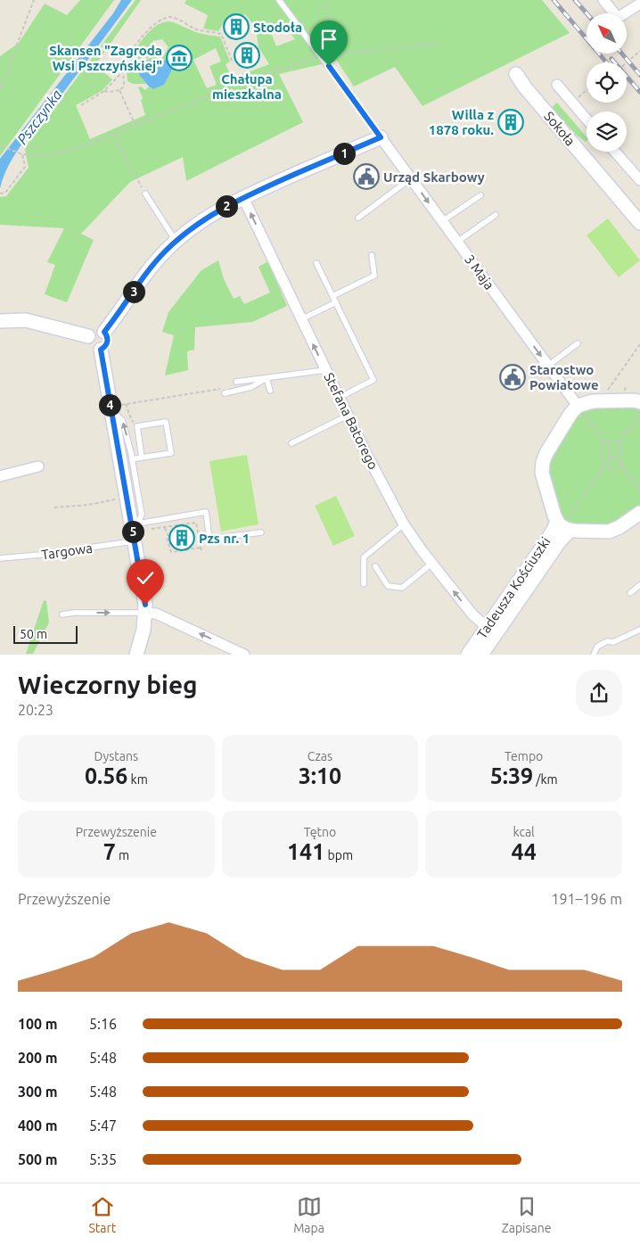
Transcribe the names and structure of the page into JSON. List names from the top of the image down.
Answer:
{
  "streets": {
    "street": [
      "Sokoła",
      "3 Maja",
      "Stefana Batorego",
      "Tadeusza Kościuszki"
    ],
    "lane": ["Targowa"]
  },
  "crossings": [
    ["Stefana Batorego", "Tadeusza Kościuszki"]
  ],
  "one_way": ["3 Maja", "Stefana Batorego"],
  "water": ["Pszczynka"],
  "places": {
    "building": [
      "Stodoła",
      "Chałupa mieszkalna",
      "Willa z 1878 roku.",
      "Pzs nr. 1"
    ],
    "museum": ["Skansen \"Zagroda Wsi Pszczyńskiej\""],
    "public building": ["Urząd Skarbowy", "Starostwo Powiatowe"]
  },
  "scale_bar": "50 m",
  "north": "top left",
  "page": {
    "pins": [
      "1",
      "2",
      "3",
      "4",
      "5"
    ],
    "scale": "50 m",
    "heading": ["Wieczorny bieg", "20:23"],
    "stats": [
      ["Dystans", "0.56 km"],
      ["Czas", "3:10"],
      ["Tempo", "5:39 /km"],
      ["Przewyższenie", "7 m"],
      ["Tętno", "141 bpm"],
      ["kcal", "44"]
    ],
    "chart": ["Przewyższenie", "191–196 m"],
    "list": [
      {
        "name": "100 m",
        "note": "5:16"
      },
      {
        "name": "200 m",
        "note": "5:48"
      },
      {
        "name": "300 m",
        "note": "5:48"
      },
      {
        "name": "400 m",
        "note": "5:47"
      },
      {
        "name": "500 m",
        "note": "5:35"
      }
    ],
    "tabs": ["Start", "Mapa", "Zapisane"]
  }
}
